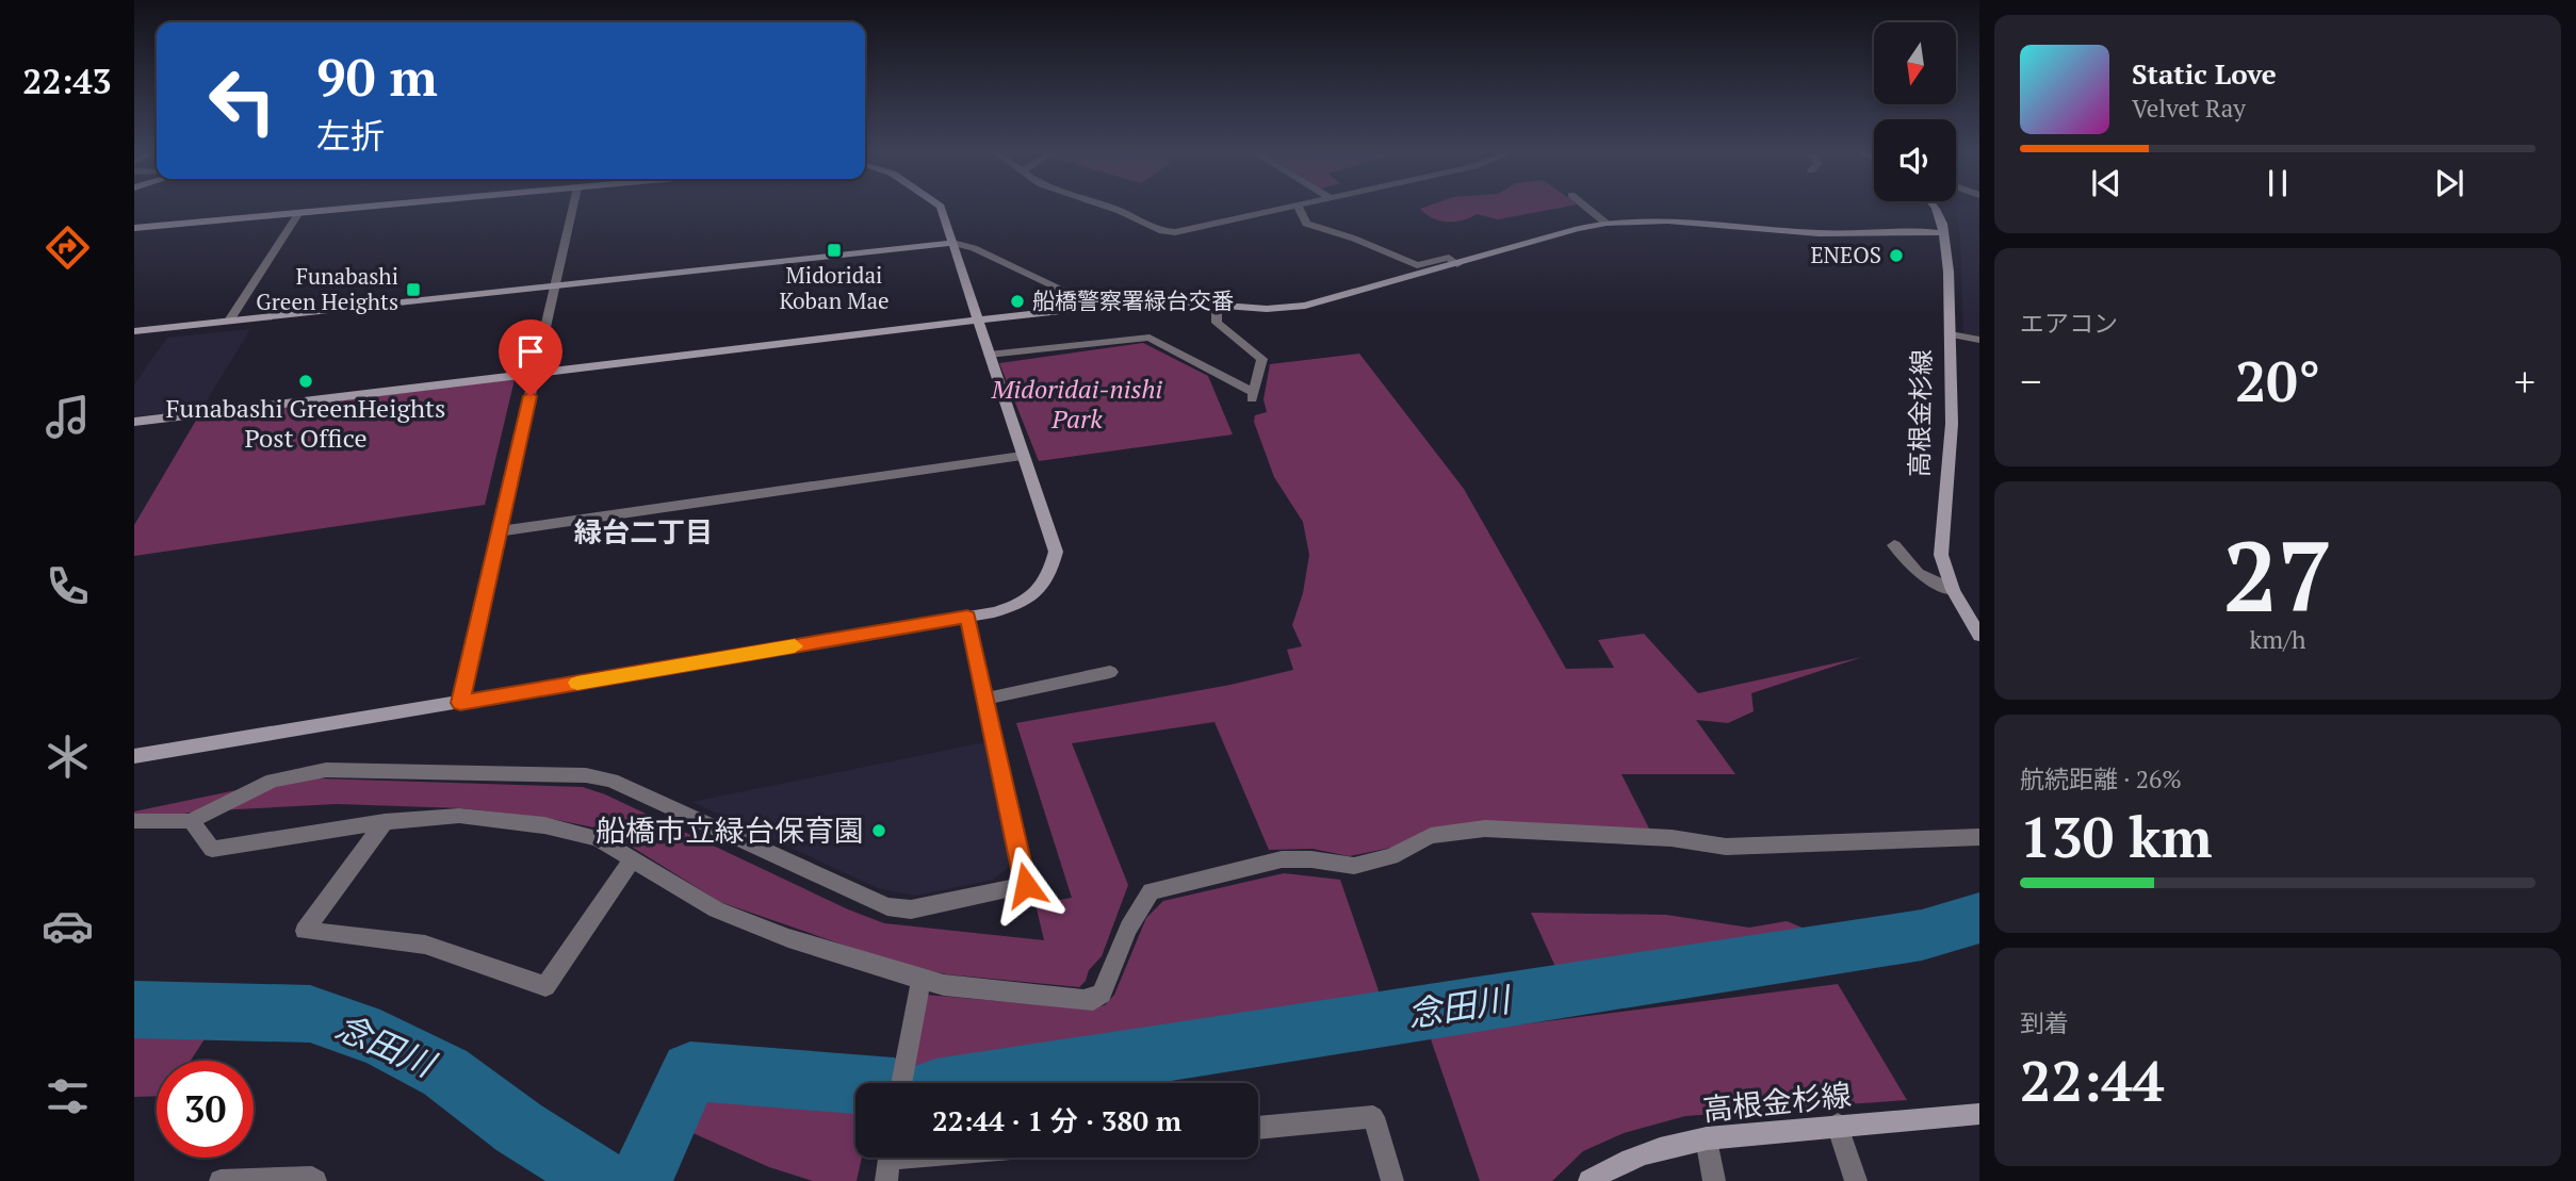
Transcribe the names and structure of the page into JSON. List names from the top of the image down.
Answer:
{
  "streets": {
    "street": ["高根金杉線"]
  },
  "districts": ["緑台二丁目"],
  "water": ["念田川"],
  "parks": ["Midoridai-nishi Park"],
  "places": {
    "transit": ["Midoridai Koban Mae", "Funabashi Green Heights"],
    "other": [
      "ENEOS",
      "船橋警察署緑台交番",
      "Funabashi GreenHeights Post Office",
      "船橋市立緑台保育園"
    ]
  },
  "north": "bottom",
  "page": {
    "tabs": "22:43",
    "turn": ["90 m", "左折"],
    "song": ["Static Love", "Velvet Ray"],
    "tile": [
      "エアコン",
      ["27", "km/h"],
      ["航続距離 · 26%", "130 km"],
      ["到着", "22:44"]
    ],
    "heat": ["−", "20°", "+"],
    "limit": "30",
    "trip": "22:44 · 1 分 · 380 m"
  }
}
